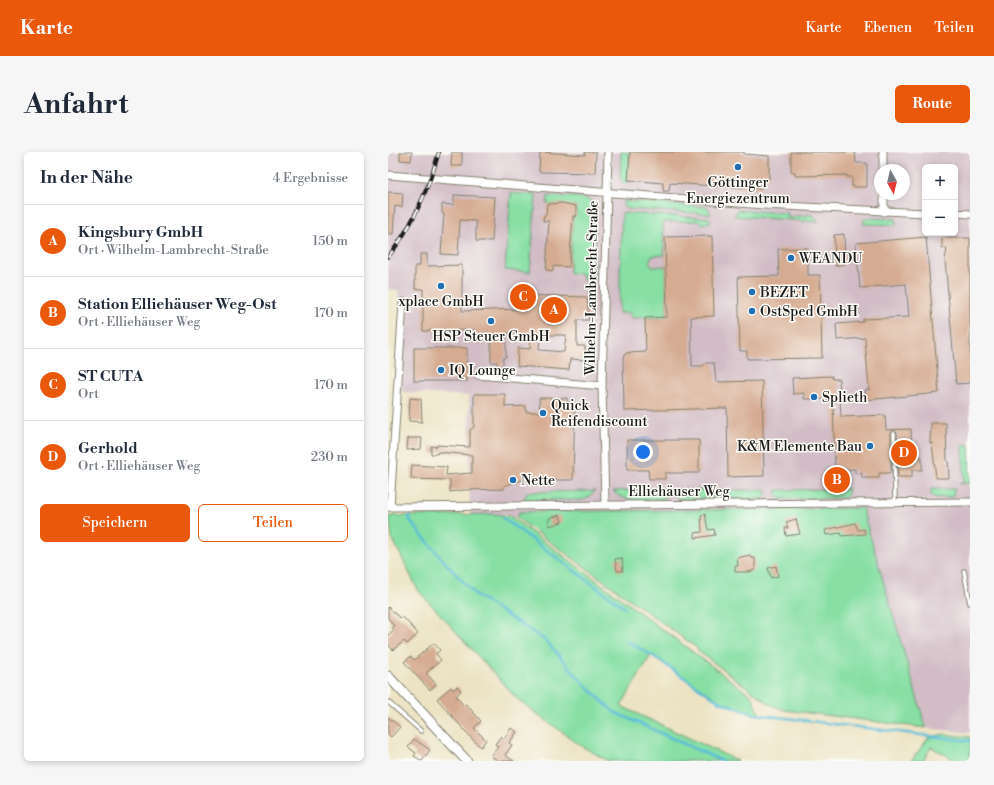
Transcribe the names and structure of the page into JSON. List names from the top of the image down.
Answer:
{
  "streets": {
    "street": ["Wilhelm-Lambrecht-Straße", "Elliehäuser Weg"]
  },
  "crossings": [
    ["Wilhelm-Lambrecht-Straße", "Elliehäuser Weg"]
  ],
  "places": [
    "Göttinger Energiezentrum",
    "WEANDU",
    "xplace GmbH",
    "BEZET",
    "OstSped GmbH",
    "HSP Steuer GmbH",
    "IQ Lounge",
    "Splieth",
    "Quick Reifendiscount",
    "K&M Elemente Bau",
    "Nette"
  ],
  "north": "bottom",
  "page": {
    "header": "Karte",
    "nav": ["Karte", "Ebenen", "Teilen"],
    "buttons": [
      "Route",
      ["Speichern", "Teilen"]
    ],
    "title": "Anfahrt",
    "heading": ["In der Nähe", "4 Ergebnisse"],
    "map_buttons": ["+", "−"],
    "list": [
      {
        "mark": "A",
        "name": "Kingsbury GmbH",
        "note": "Ort · Wilhelm-Lambrecht-Straße",
        "value": "150 m"
      },
      {
        "mark": "B",
        "name": "Station Elliehäuser Weg-Ost",
        "note": "Ort · Elliehäuser Weg",
        "value": "170 m"
      },
      {
        "mark": "C",
        "name": "ST CUTA",
        "note": "Ort",
        "value": "170 m"
      },
      {
        "mark": "D",
        "name": "Gerhold",
        "note": "Ort · Elliehäuser Weg",
        "value": "230 m"
      }
    ],
    "pins": [
      "C",
      "A",
      "D",
      "B"
    ]
  }
}
